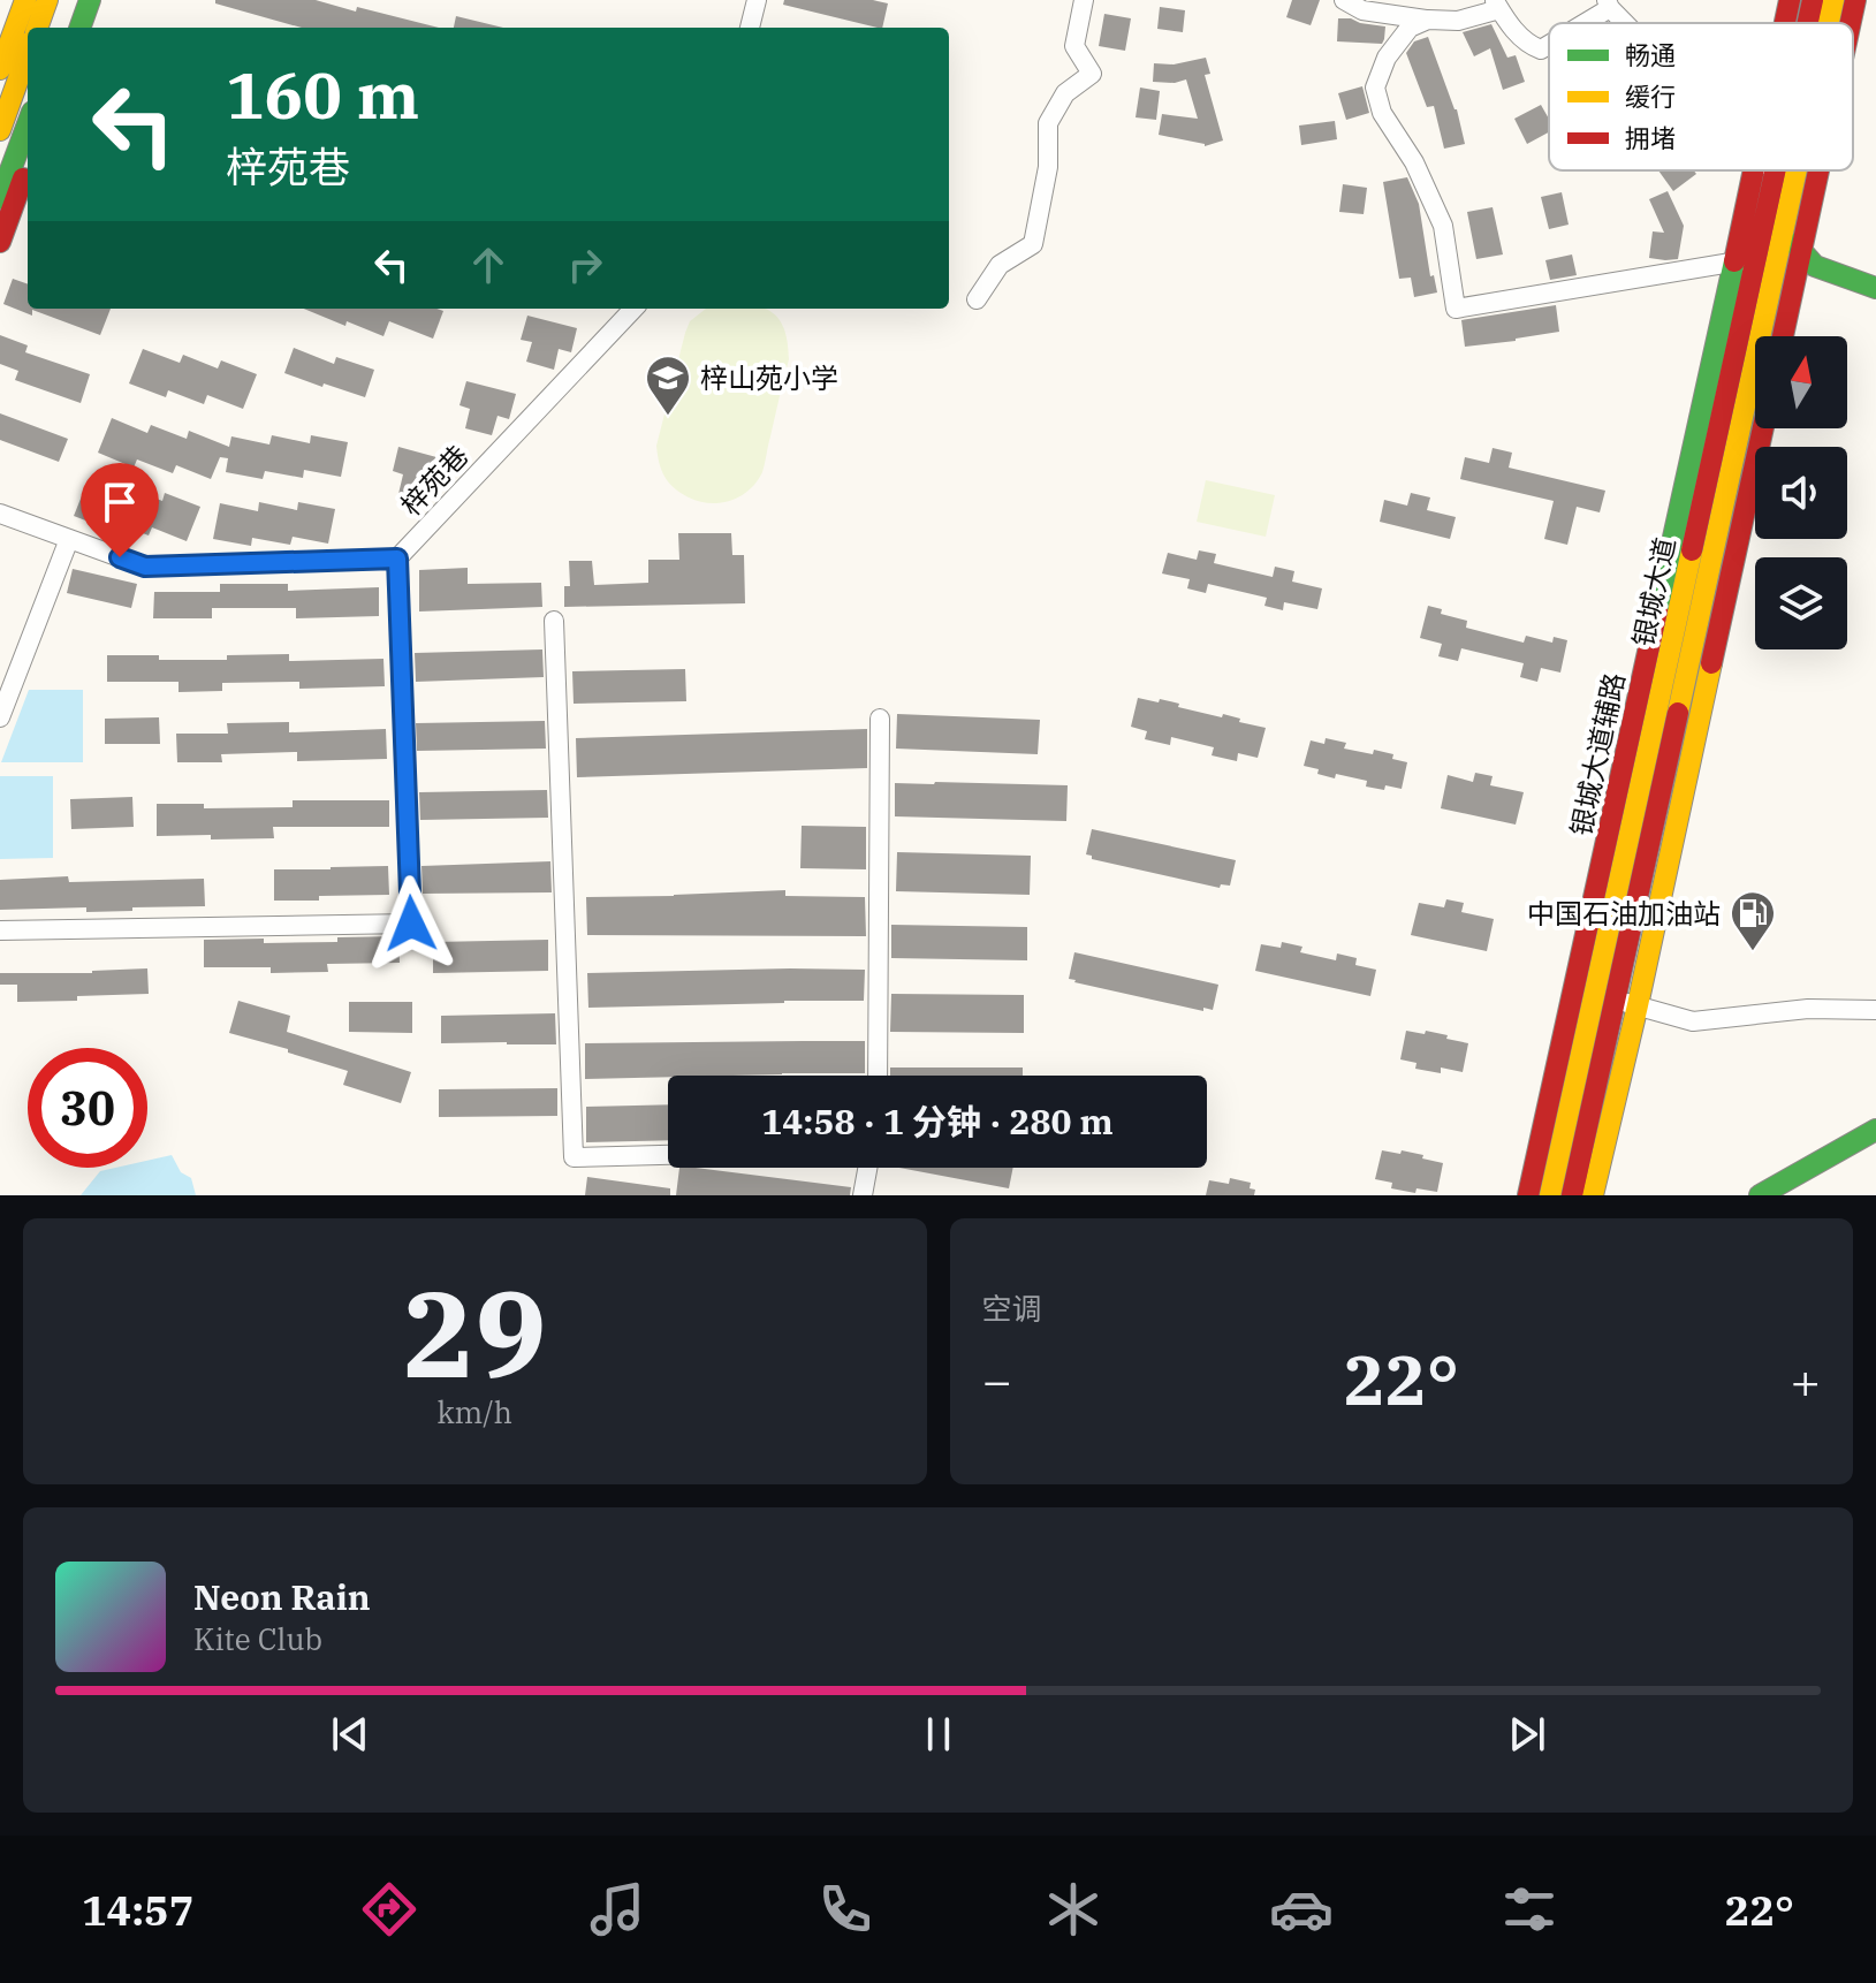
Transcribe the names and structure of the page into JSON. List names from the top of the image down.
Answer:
{
  "streets": {
    "street": ["梓苑巷", "银城大道", "银城大道辅路"]
  },
  "places": {
    "school or university": ["梓山苑小学"],
    "fuel station": ["中国石油加油站"]
  },
  "legend": ["畅通", "缓行", "拥堵"],
  "north": "top",
  "page": {
    "turn": ["160 m", "梓苑巷"],
    "limit": "30",
    "trip": "14:58 · 1 分钟 · 280 m",
    "tile": [
      ["29", "km/h"],
      "空调"
    ],
    "heat": ["−", "22°", "+"],
    "song": ["Neon Rain", "Kite Club"],
    "tabs": ["14:57", "22°"]
  }
}
